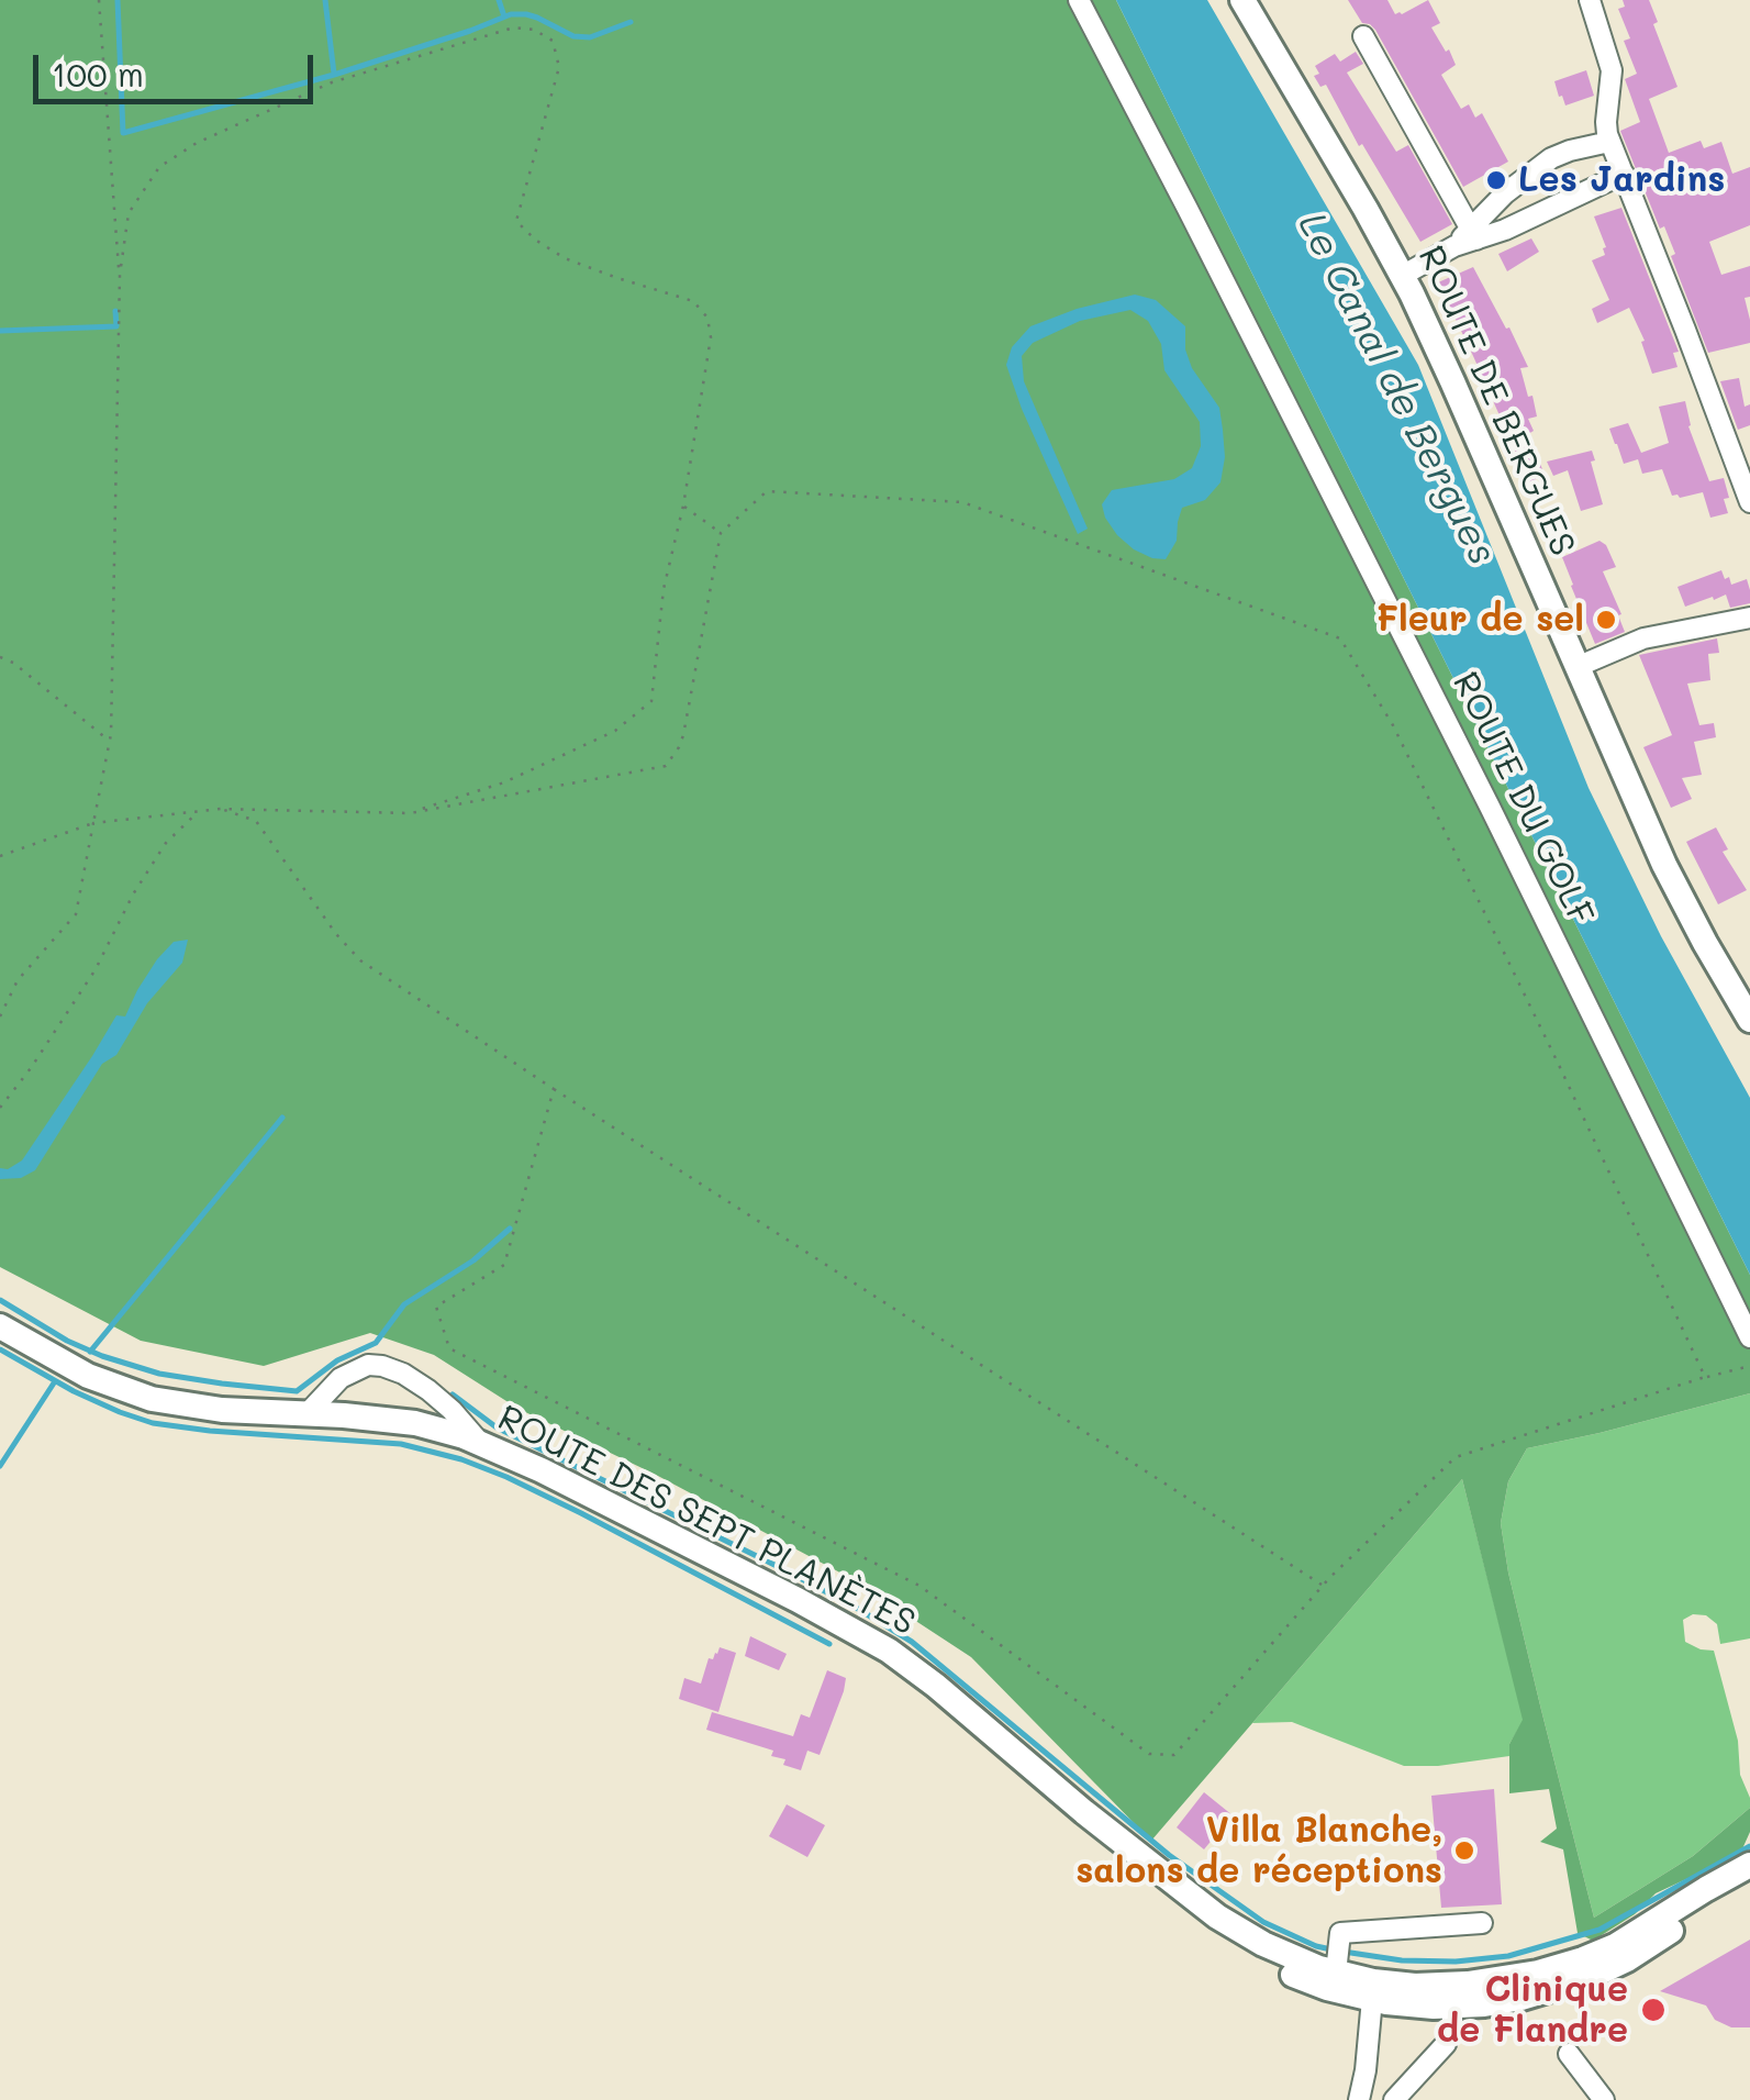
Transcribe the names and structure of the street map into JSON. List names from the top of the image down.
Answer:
{
  "streets": {
    "main road": ["ROUTE DE BERGUES", "ROUTE DES SEPT PLANÈTES"],
    "street": ["ROUTE DU GOLF"]
  },
  "water": ["Le Canal de Bergues"],
  "places": [
    "Les Jardins",
    "Fleur de sel",
    "Villa Blanche, salons de réceptions",
    "Clinique de Flandre"
  ],
  "scale_bar": "100 m"
}
